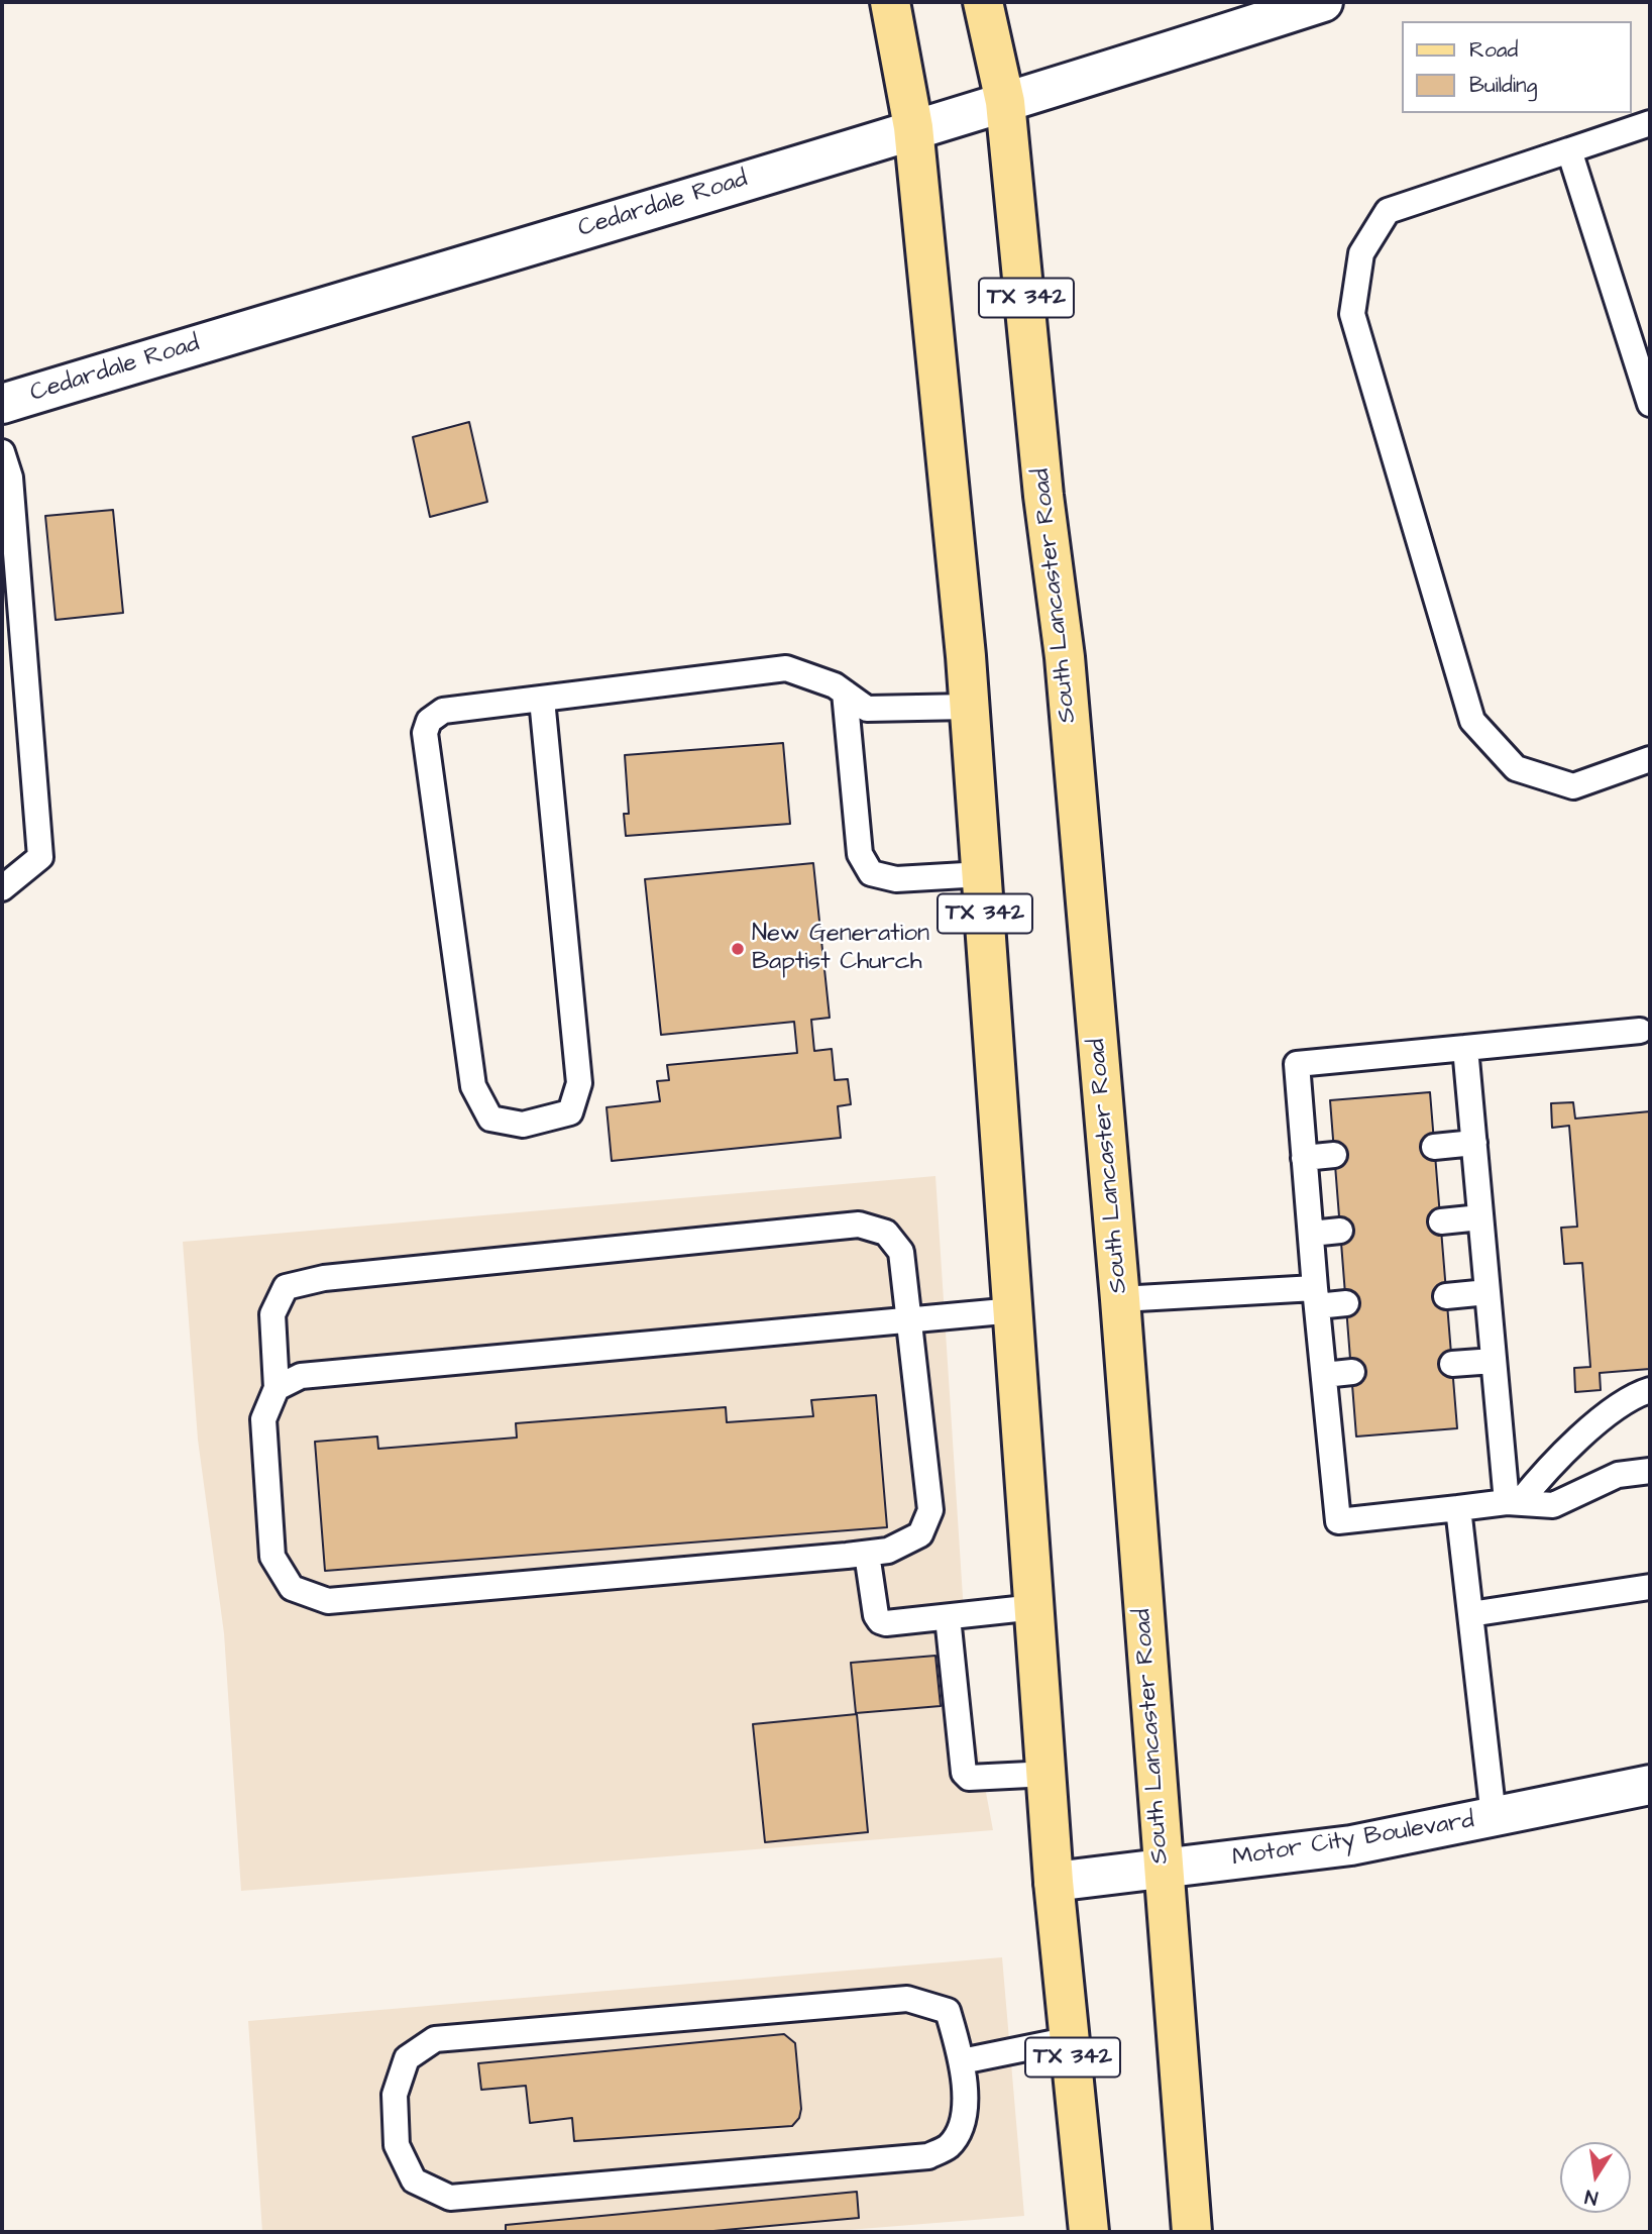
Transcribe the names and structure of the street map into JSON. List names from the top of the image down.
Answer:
{
  "streets": {
    "main road": ["TX 342", "South Lancaster Road"],
    "street": ["Cedardale Road", "Motor City Boulevard"]
  },
  "crossings": [
    ["Cedardale Road", "TX 342"],
    ["Cedardale Road", "South Lancaster Road"],
    ["TX 342", "South Lancaster Road"],
    ["TX 342", "Motor City Boulevard"],
    ["South Lancaster Road", "Motor City Boulevard"]
  ],
  "places": ["New Generation Baptist Church"],
  "legend": ["Road", "Building"],
  "north": "bottom"
}
